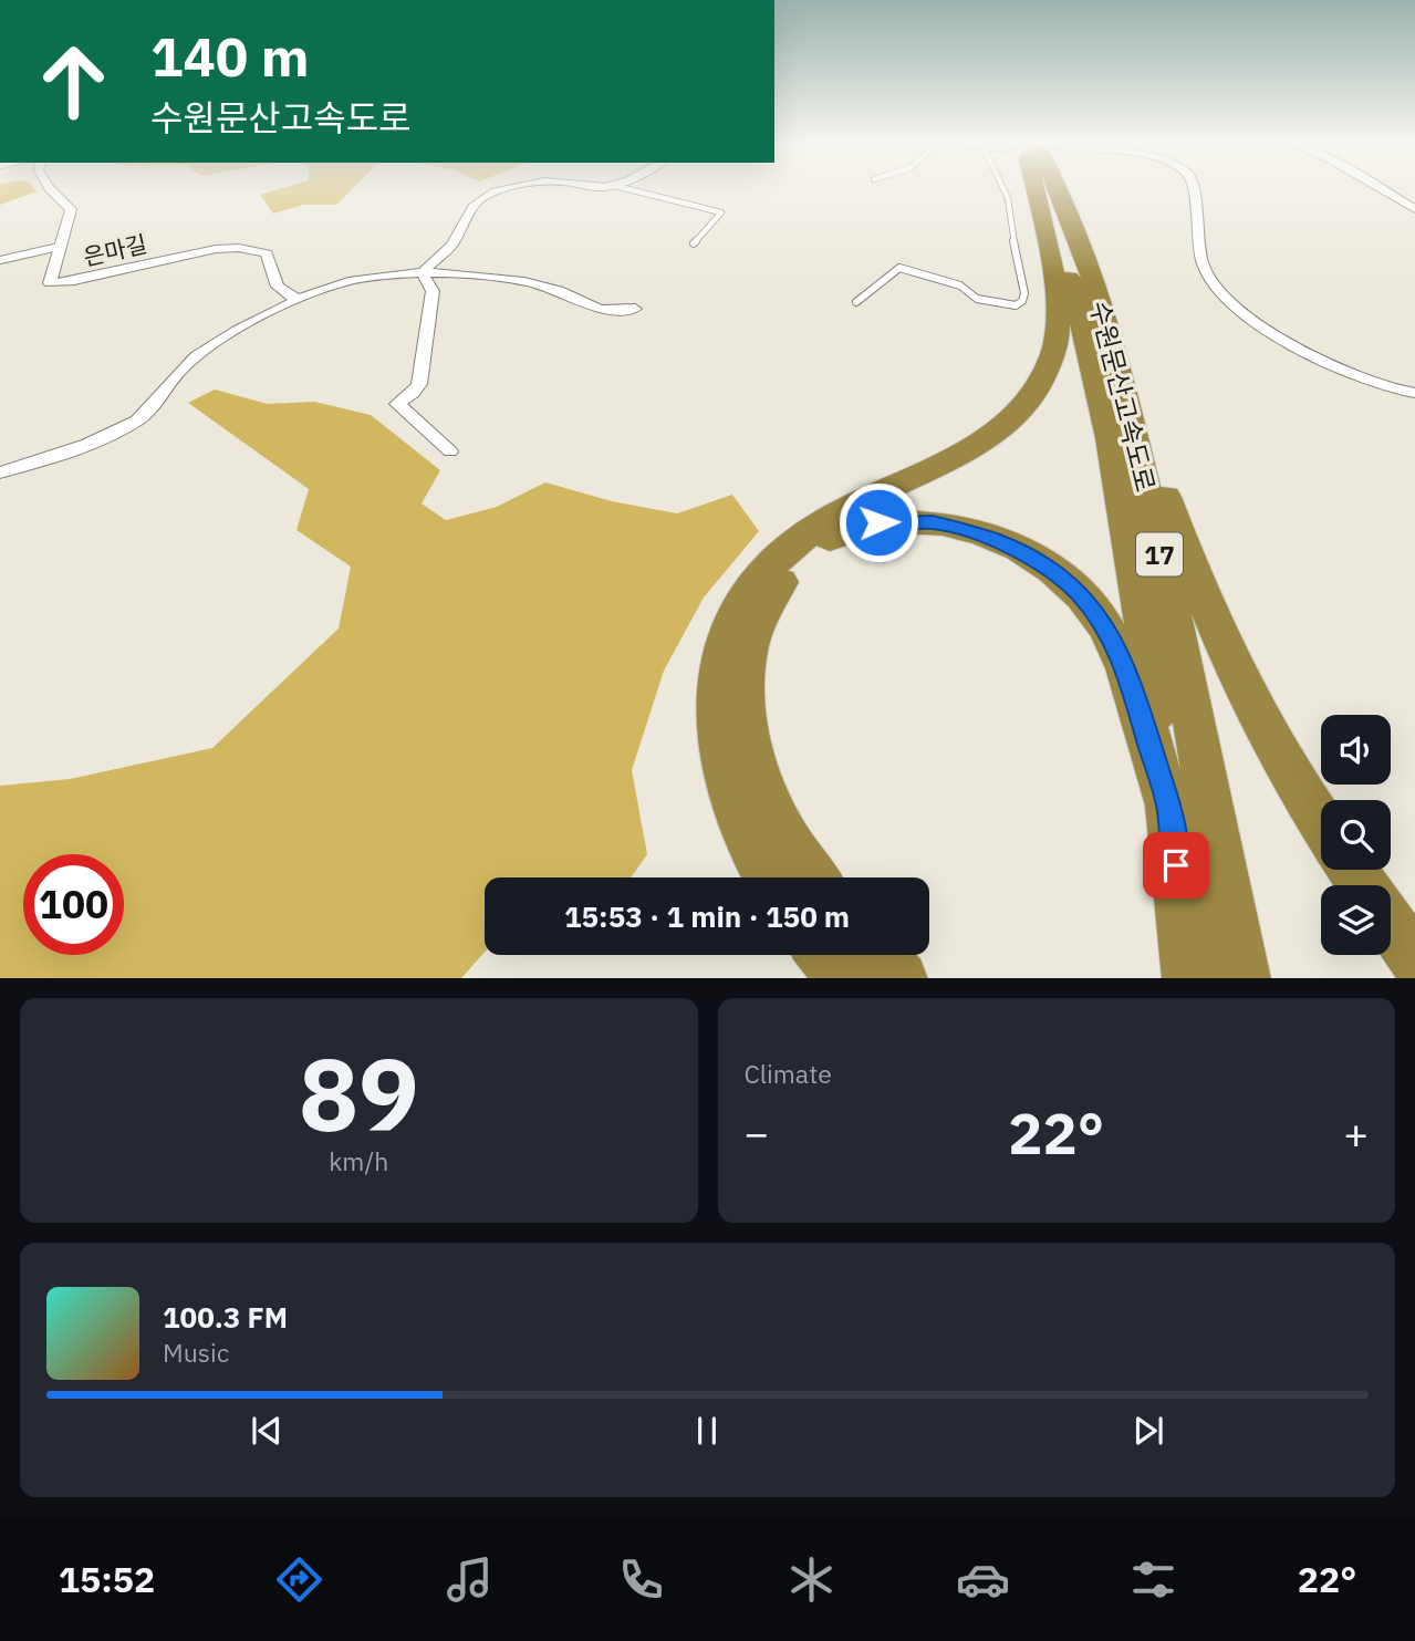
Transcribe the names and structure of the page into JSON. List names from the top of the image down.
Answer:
{
  "streets": {
    "highway": ["수원문산고속도로", "17"],
    "street": ["은마길"]
  },
  "page": {
    "turn": ["140 m", "수원문산고속도로"],
    "limit": "100",
    "trip": "15:53 · 1 min · 150 m",
    "tile": [
      ["89", "km/h"],
      "Climate"
    ],
    "heat": ["−", "22°", "+"],
    "song": ["100.3 FM", "Music"],
    "tabs": ["15:52", "22°"]
  }
}
